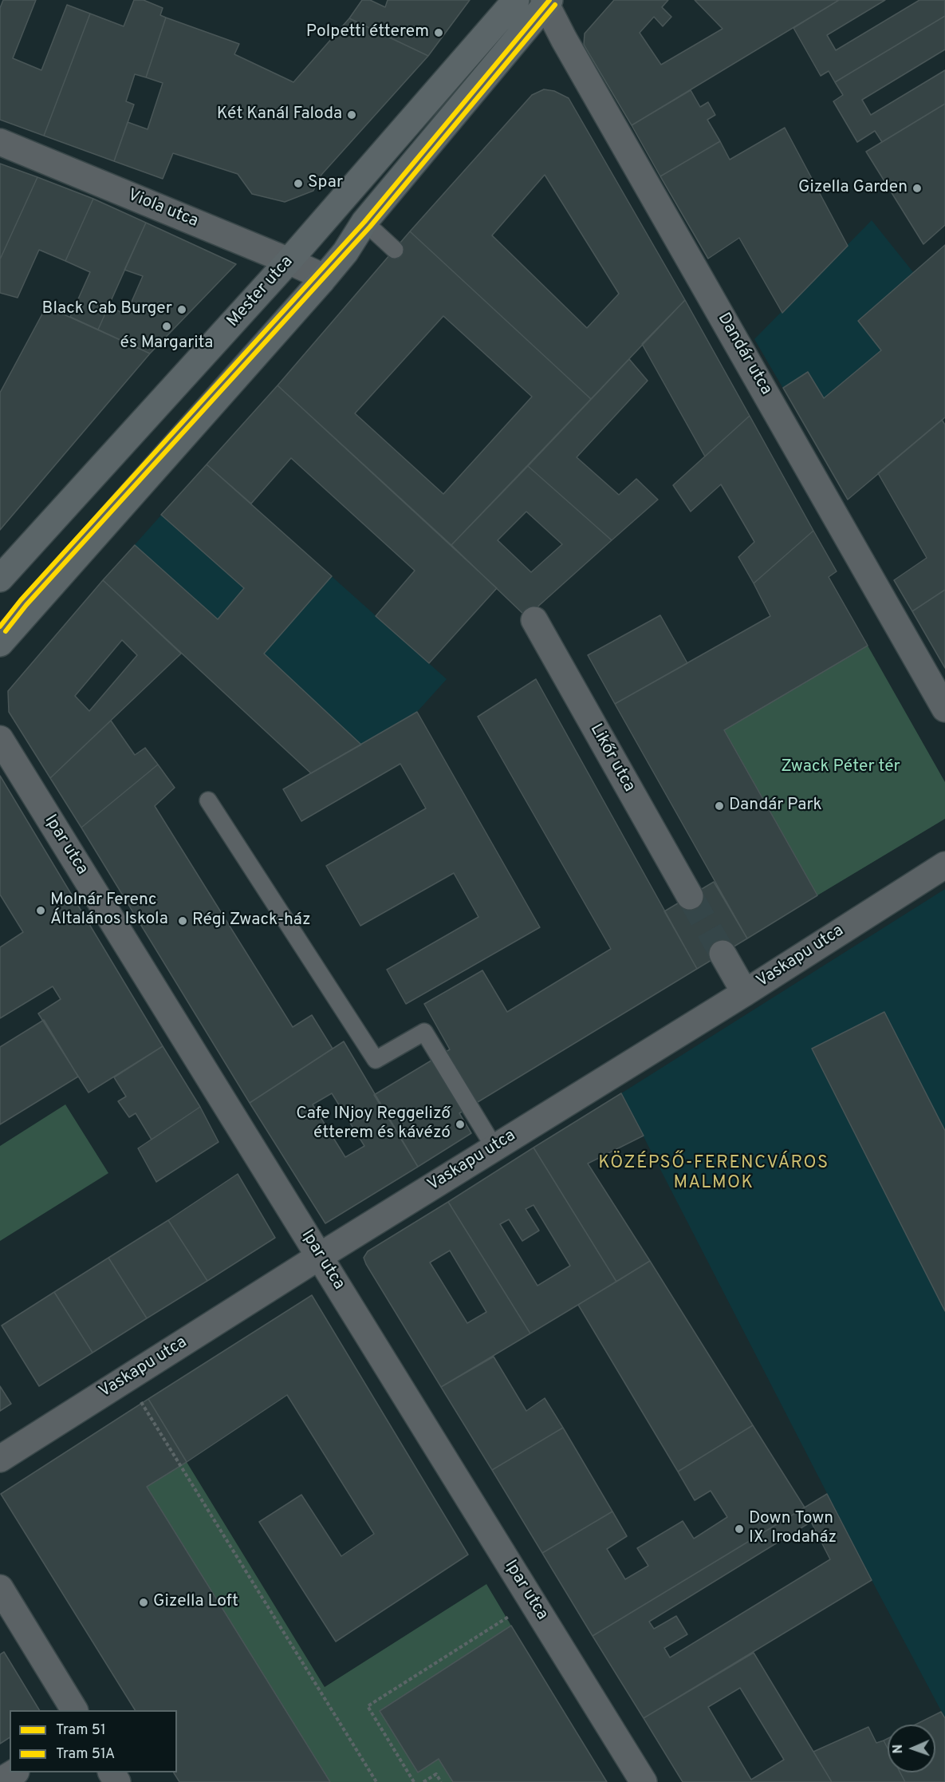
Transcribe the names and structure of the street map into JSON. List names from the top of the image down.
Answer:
{
  "streets": {
    "street": [
      "Viola utca",
      "Mester utca",
      "Dandár utca",
      "Likőr utca",
      "Ipar utca",
      "Vaskapu utca"
    ]
  },
  "crossings": [
    ["Viola utca", "Mester utca"],
    ["Ipar utca", "Vaskapu utca"]
  ],
  "districts": ["KÖZÉPSŐ-FERENCVÁROS MALMOK"],
  "parks": ["Zwack Péter tér"],
  "places": [
    "Polpetti étterem",
    "Két Kanál Faloda",
    "Spar",
    "Gizella Garden",
    "Black Cab Burger",
    "és Margarita",
    "Dandár Park",
    "Molnár Ferenc Általános Iskola",
    "Régi Zwack-ház",
    "Cafe INjoy Reggeliző étterem és kávézó",
    "Down Town IX. Irodaház",
    "Gizella Loft"
  ],
  "lines": ["tram line 51", "tram line 51A"],
  "legend": ["Tram 51", "Tram 51A"],
  "north": "left"
}
